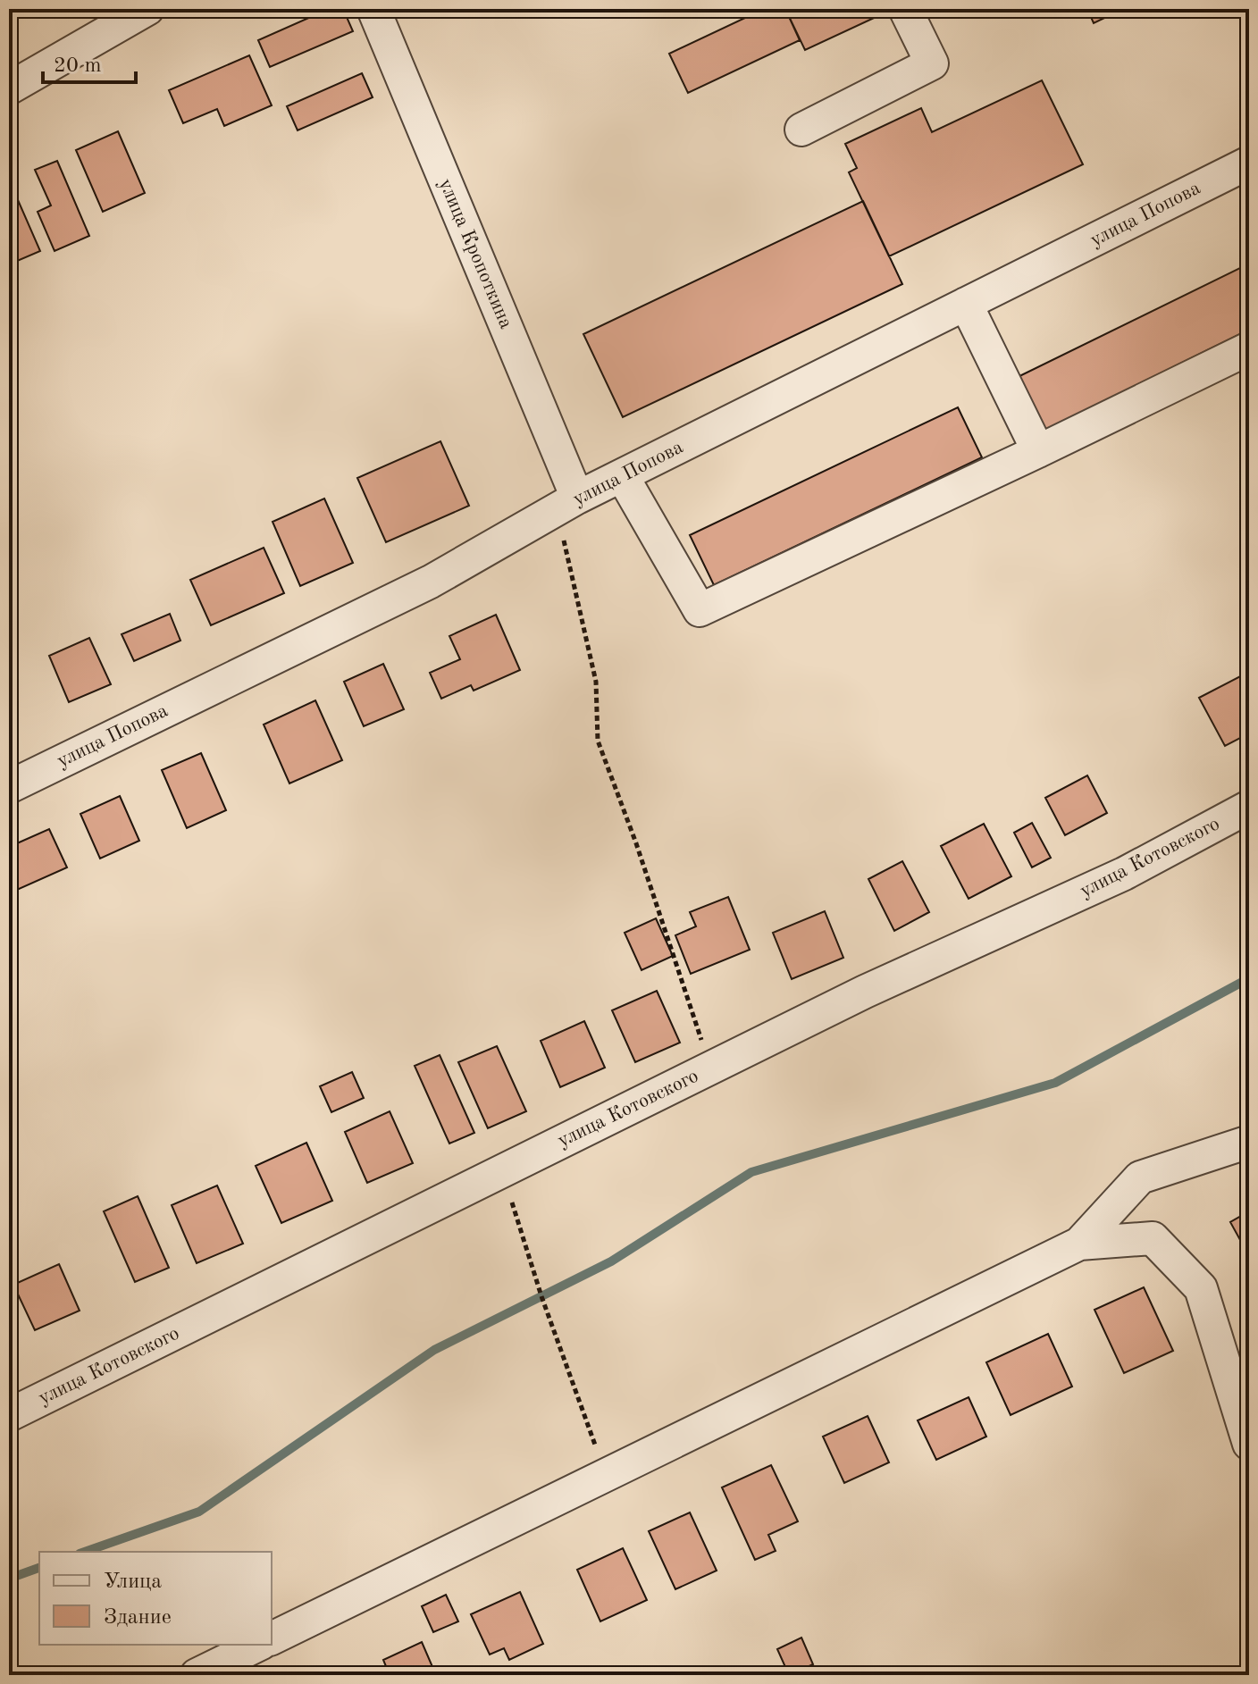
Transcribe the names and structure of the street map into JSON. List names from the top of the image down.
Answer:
{
  "streets": {
    "street": ["улица Попова", "улица Кропоткина", "улица Котовского"]
  },
  "crossings": [
    ["улица Попова", "улица Кропоткина"]
  ],
  "legend": ["Улица", "Здание"],
  "scale_bar": "20 m"
}
